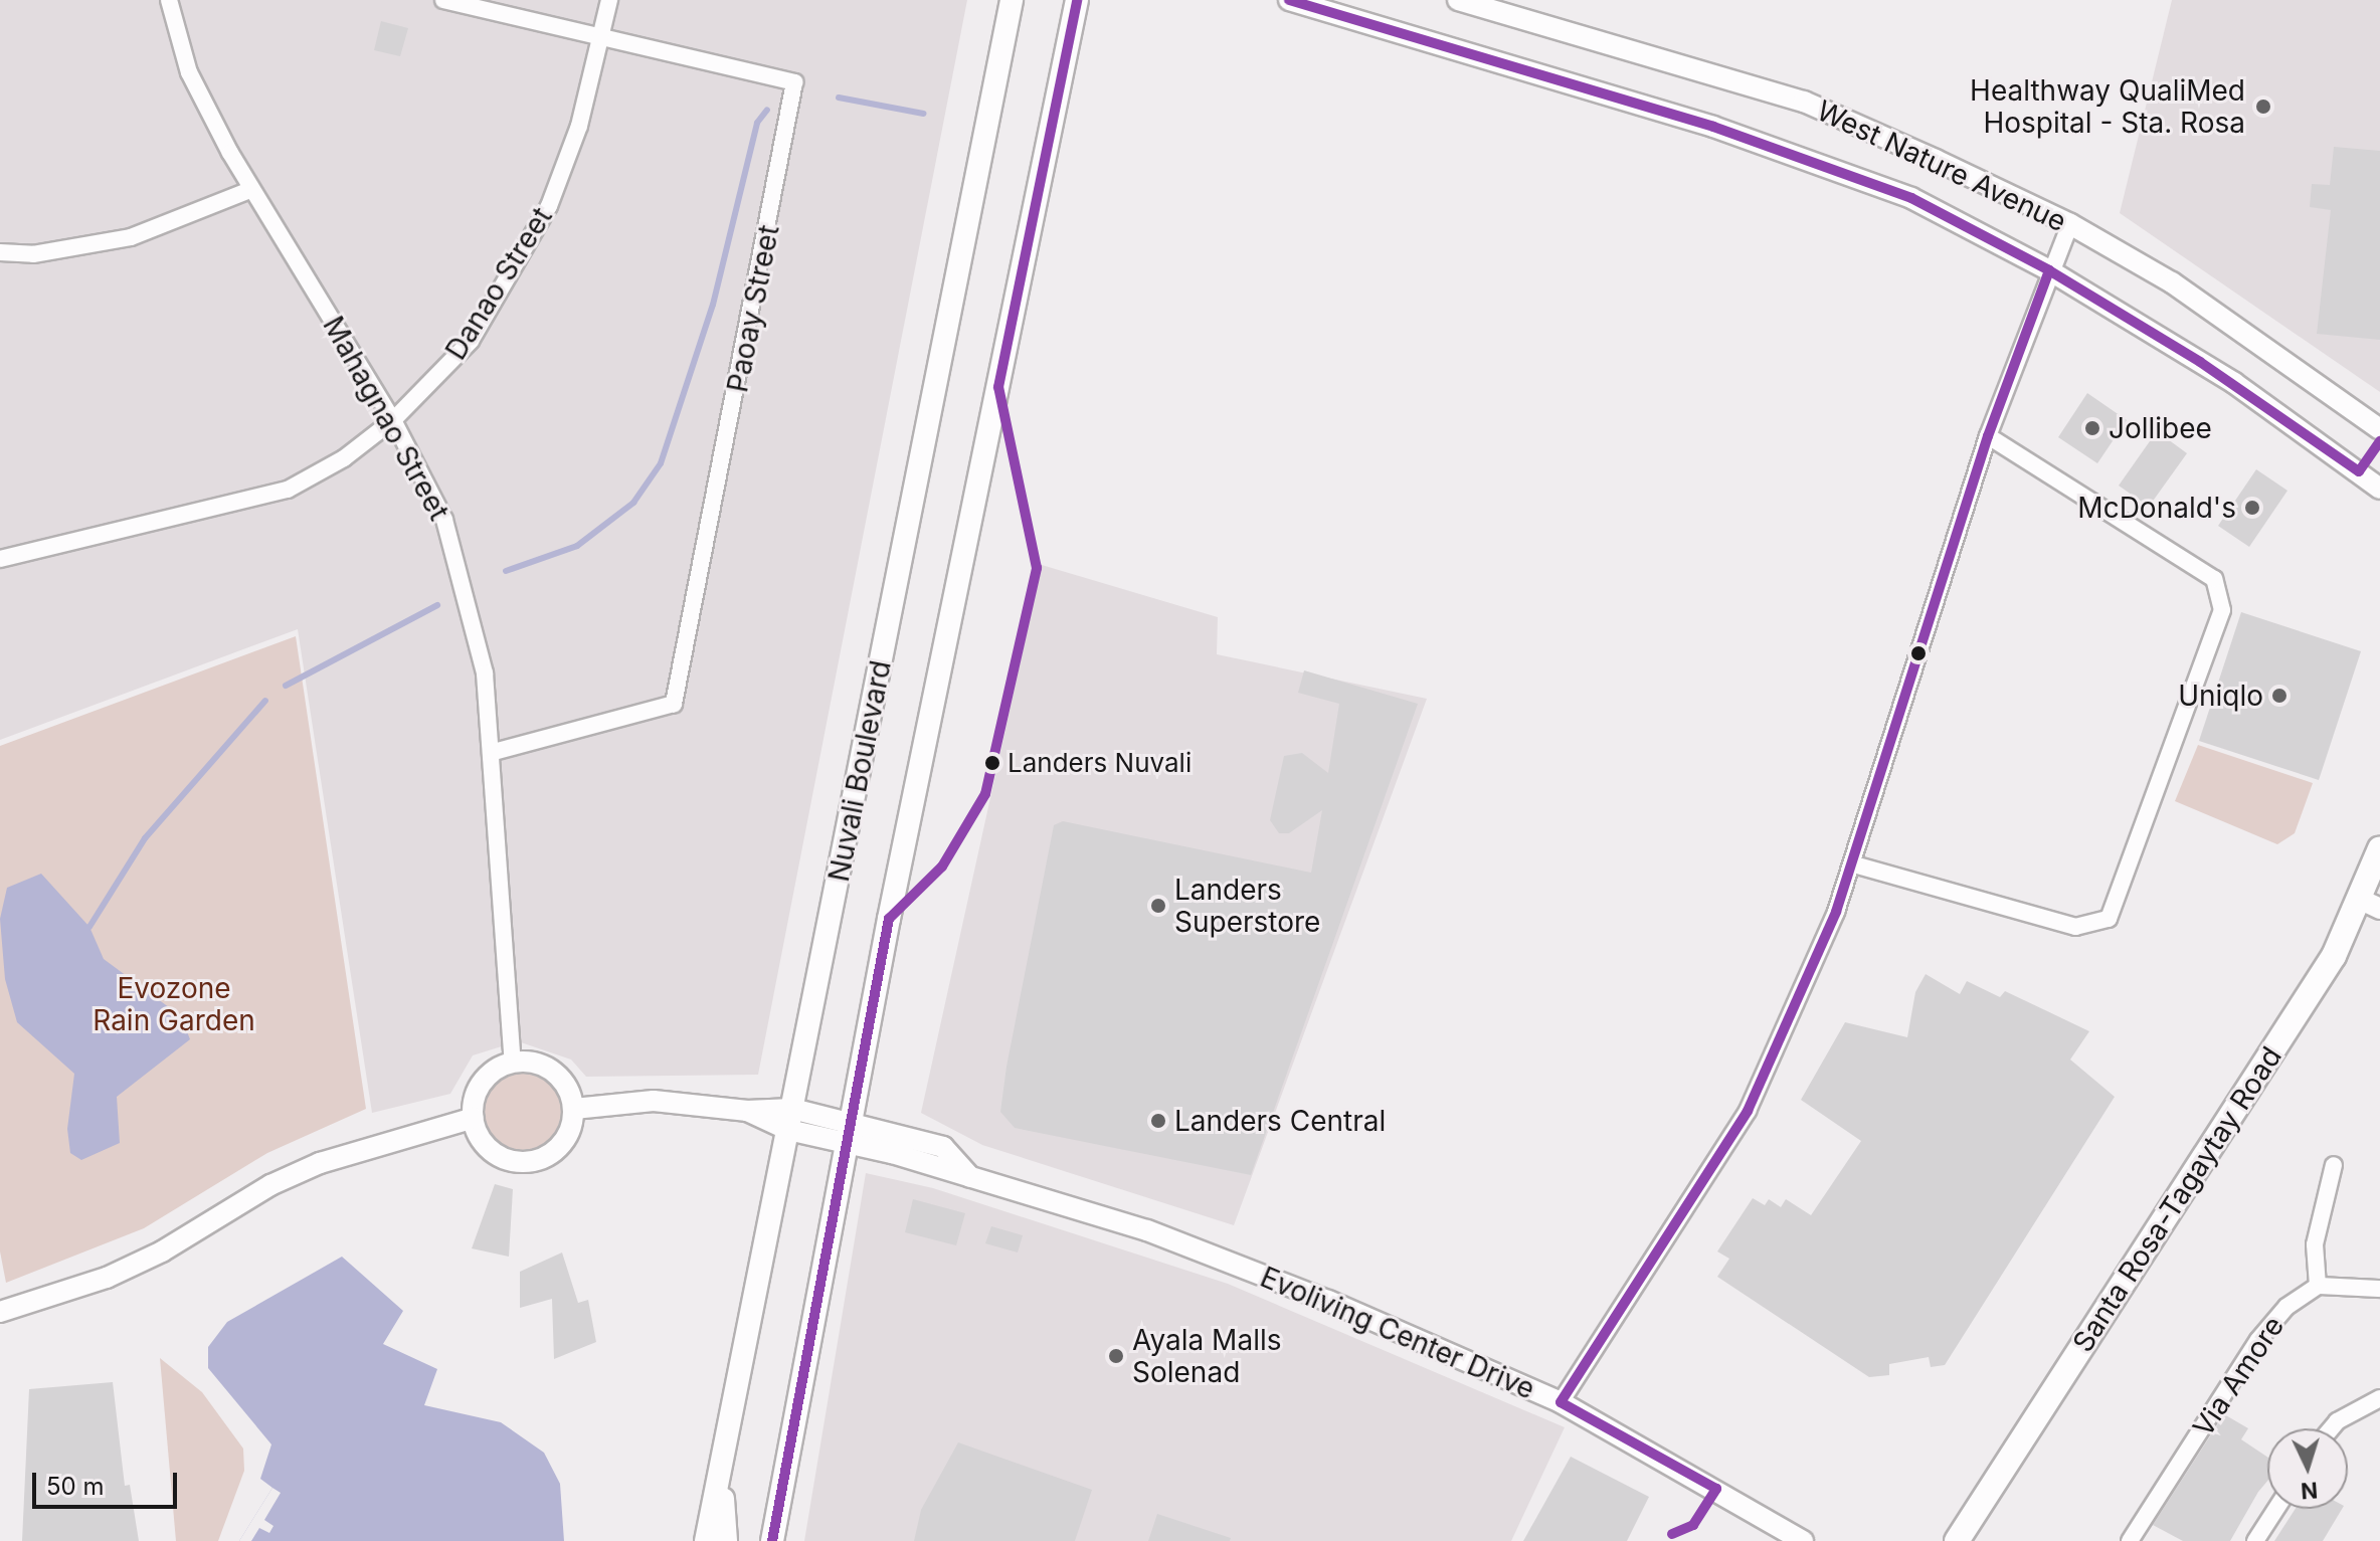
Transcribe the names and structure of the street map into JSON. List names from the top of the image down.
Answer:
{
  "streets": {
    "main road": ["Nuvali Boulevard", "Santa Rosa-Tagaytay Road"],
    "street": [
      "West Nature Avenue",
      "Danao Street",
      "Paoay Street",
      "Mahagnao Street",
      "Evoliving Center Drive",
      "Via Amore"
    ]
  },
  "crossings": [
    ["Danao Street", "Paoay Street"],
    ["Danao Street", "Mahagnao Street"],
    ["Paoay Street", "Mahagnao Street"],
    ["Mahagnao Street", "Evoliving Center Drive"],
    ["Nuvali Boulevard", "Evoliving Center Drive"]
  ],
  "parks": ["Evozone Rain Garden"],
  "places": [
    "Healthway QualiMed Hospital - Sta. Rosa",
    "Jollibee",
    "McDonald's",
    "Uniqlo",
    "Landers Nuvali",
    "Landers Superstore",
    "Landers Central",
    "Ayala Malls Solenad"
  ],
  "lines": ["transit line N"],
  "scale_bar": "50 m",
  "north": "bottom"
}
